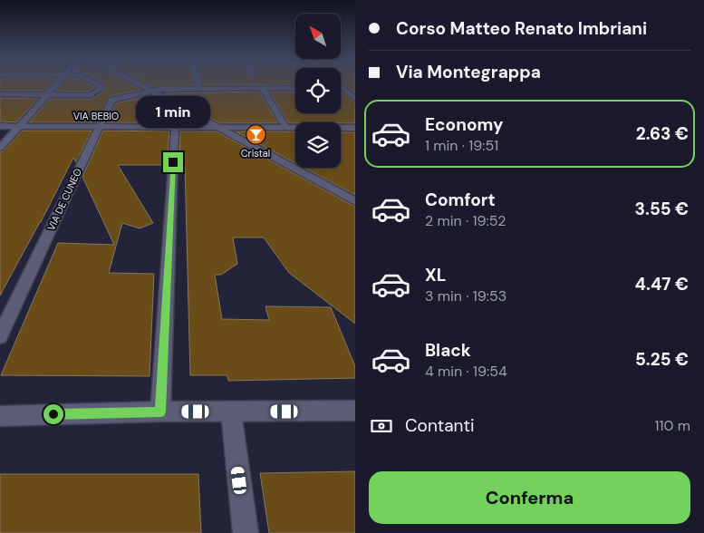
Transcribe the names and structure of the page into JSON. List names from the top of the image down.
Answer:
{
  "streets": {
    "street": ["VIA BEBIO", "VIA DE CUNEO"]
  },
  "crossings": [
    ["VIA BEBIO", "VIA DE CUNEO"]
  ],
  "places": {
    "bar": ["Cristal"]
  },
  "north": "top left",
  "page": {
    "banner": ["Corso Matteo Renato Imbriani", "Via Montegrappa"],
    "bubble": "1 min",
    "list": [
      {
        "name": "Economy",
        "note": "1 min · 19:51",
        "value": "2.63 €"
      },
      {
        "name": "Comfort",
        "note": "2 min · 19:52",
        "value": "3.55 €"
      },
      {
        "name": "XL",
        "note": "3 min · 19:53",
        "value": "4.47 €"
      },
      {
        "name": "Black",
        "note": "4 min · 19:54",
        "value": "5.25 €"
      }
    ],
    "pay": ["Contanti", "110 m"],
    "buttons": "Conferma"
  }
}
